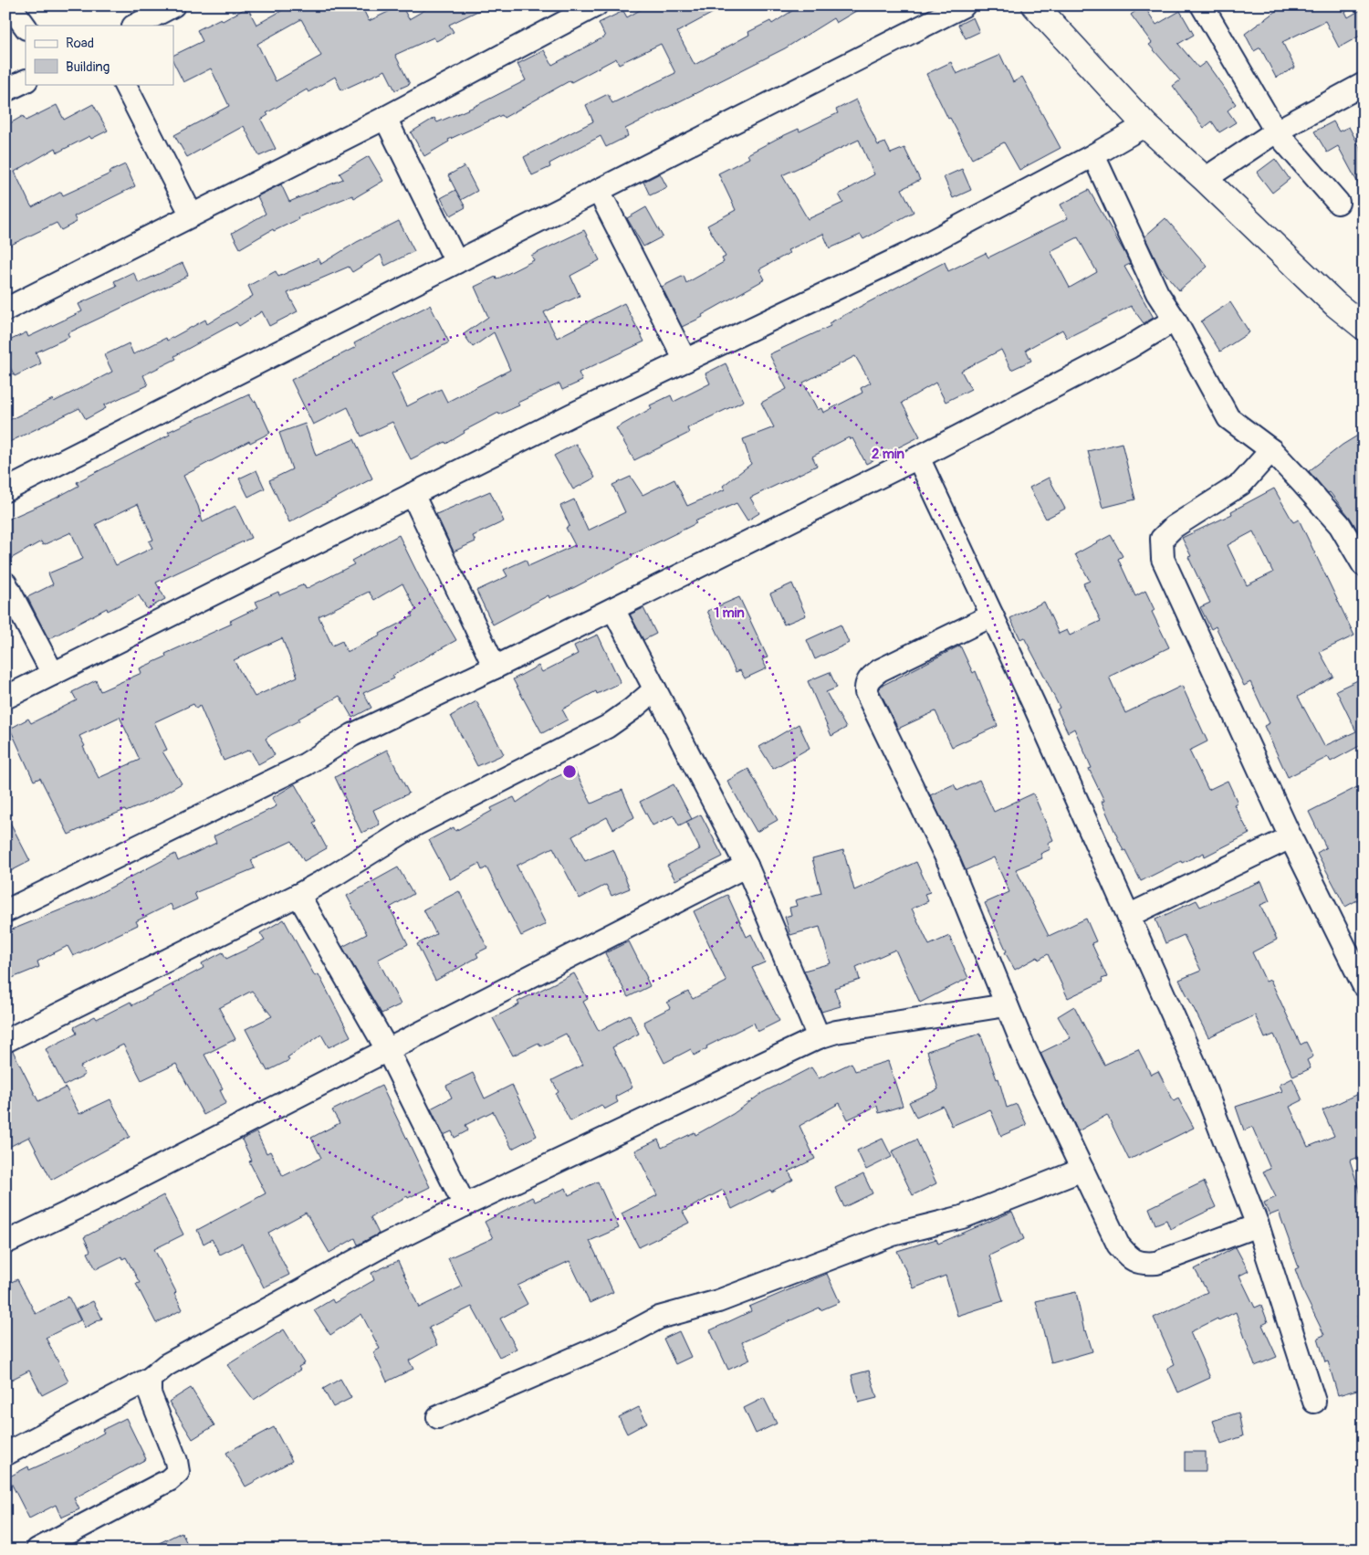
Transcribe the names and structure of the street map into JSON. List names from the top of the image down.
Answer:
{
  "legend": ["Road", "Building"],
  "rings": ["2 min", "1 min"]
}
